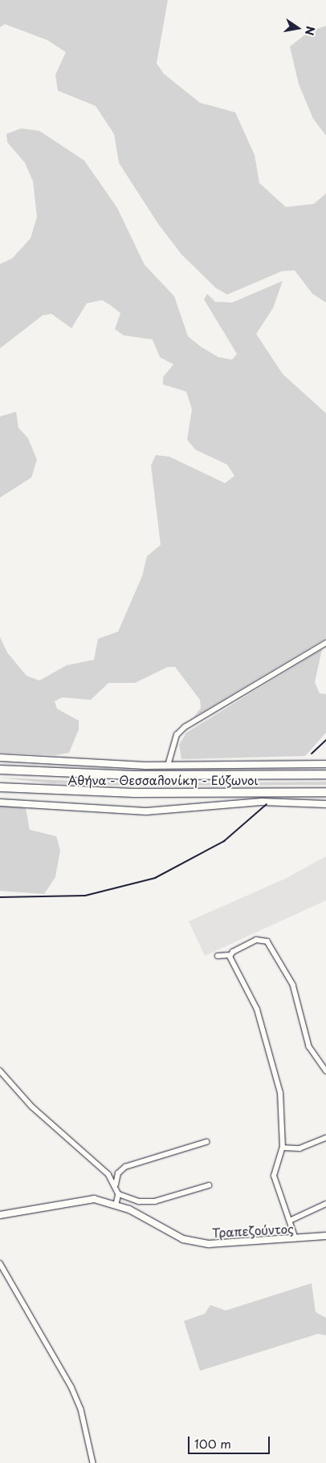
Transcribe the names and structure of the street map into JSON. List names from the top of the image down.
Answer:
{
  "streets": {
    "highway": ["Αθήνα - Θεσσαλονίκη - Εύζωνοι"],
    "main road": ["Τραπεζούντος"]
  },
  "scale_bar": "100 m",
  "north": "right"
}
